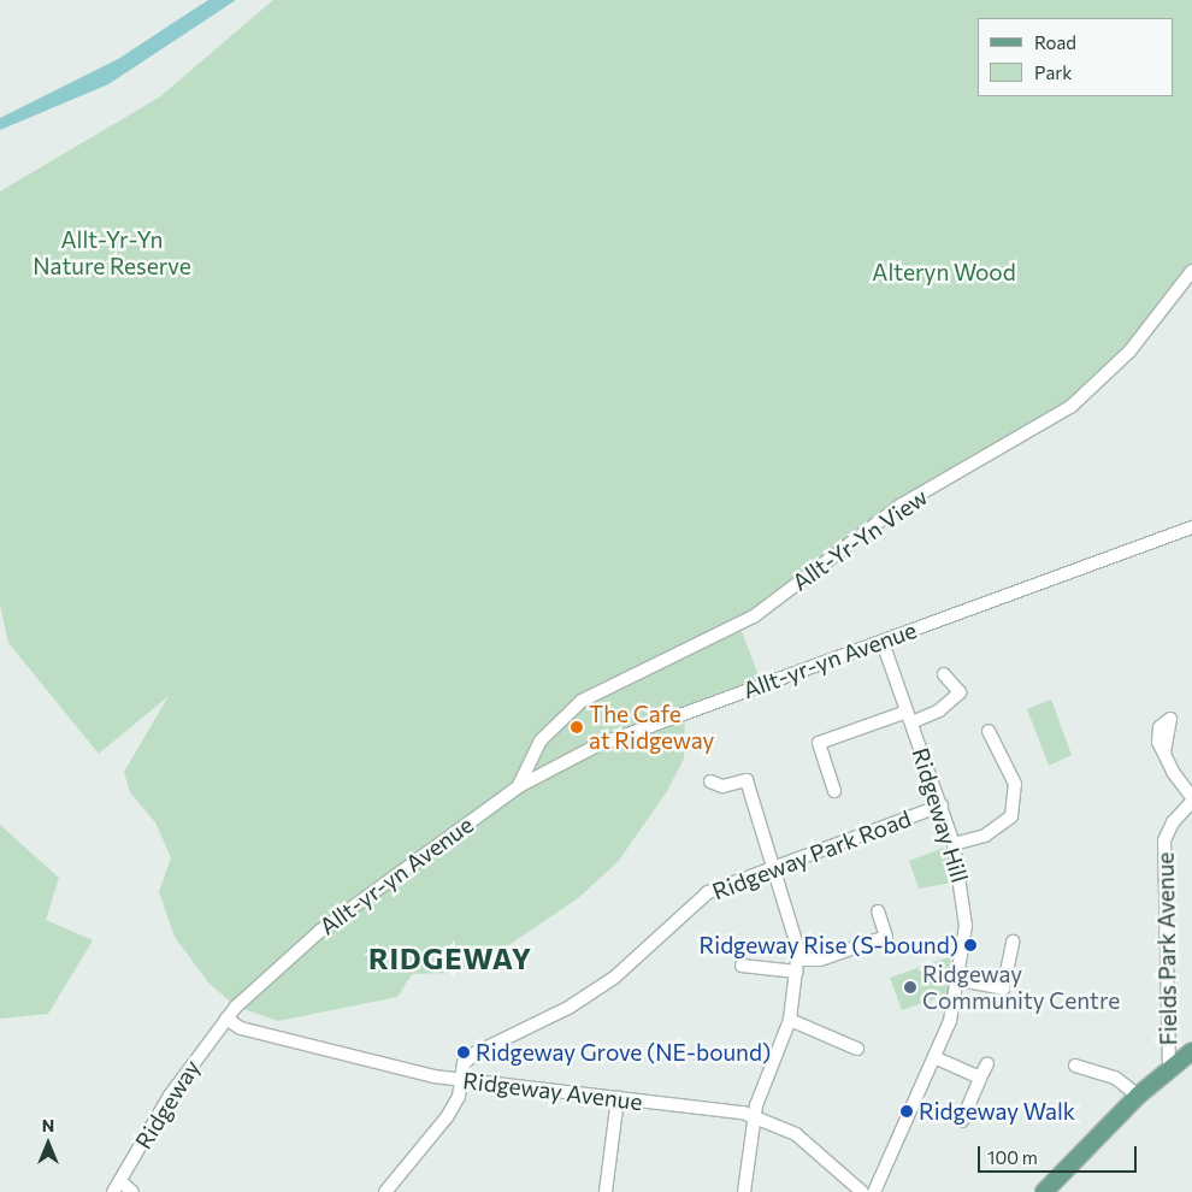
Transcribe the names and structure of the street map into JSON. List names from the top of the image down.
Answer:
{
  "streets": {
    "street": [
      "Allt-Yr-Yn View",
      "Allt-yr-yn Avenue",
      "Ridgeway Hill",
      "Ridgeway Park Road",
      "Fields Park Avenue",
      "Ridgeway Avenue",
      "Ridgeway"
    ]
  },
  "crossings": [
    ["Allt-Yr-Yn View", "Allt-yr-yn Avenue"],
    ["Allt-yr-yn Avenue", "Ridgeway Hill"],
    ["Allt-yr-yn Avenue", "Ridgeway Avenue"],
    ["Allt-yr-yn Avenue", "Ridgeway"],
    ["Ridgeway Hill", "Ridgeway Park Road"],
    ["Ridgeway Park Road", "Ridgeway Avenue"],
    ["Ridgeway Avenue", "Ridgeway"]
  ],
  "districts": ["RIDGEWAY"],
  "parks": ["Allt-Yr-Yn Nature Reserve", "Alteryn Wood"],
  "places": [
    "The Cafe at Ridgeway",
    "Ridgeway Rise (S-bound)",
    "Ridgeway Community Centre",
    "Ridgeway Grove (NE-bound)",
    "Ridgeway Walk"
  ],
  "legend": ["Road", "Park"],
  "scale_bar": "100 m",
  "north": "top"
}
